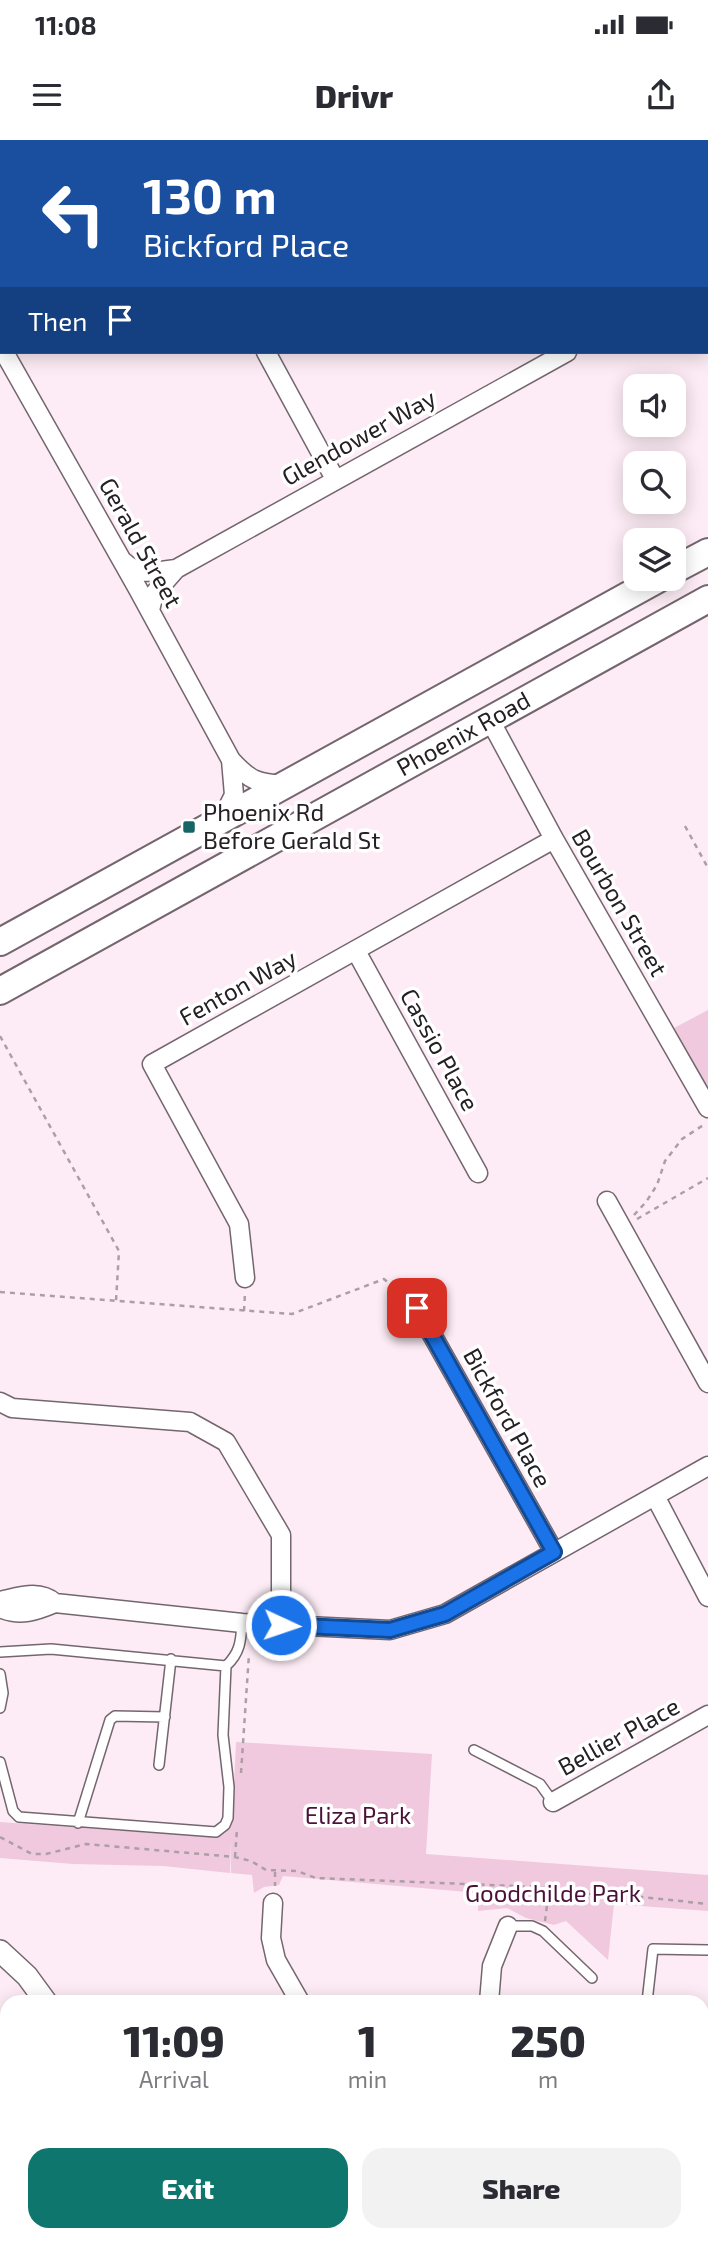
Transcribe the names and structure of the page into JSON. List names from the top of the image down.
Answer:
{
  "streets": {
    "main road": ["Phoenix Road"],
    "street": [
      "Glendower Way",
      "Gerald Street",
      "Bourbon Street",
      "Fenton Way",
      "Cassio Place",
      "Bickford Place",
      "Bellier Place"
    ]
  },
  "crossings": [
    ["Glendower Way", "Gerald Street"],
    ["Gerald Street", "Phoenix Road"],
    ["Phoenix Road", "Bourbon Street"],
    ["Bourbon Street", "Fenton Way"],
    ["Fenton Way", "Cassio Place"]
  ],
  "parks": ["Eliza Park", "Goodchilde Park"],
  "places": {
    "transit": ["Phoenix Rd Before Gerald St"]
  },
  "page": {
    "status": "11:08",
    "header": "Drivr",
    "turn": ["130 m", "Bickford Place"],
    "then": "Then",
    "eta": [
      "11:09",
      "Arrival",
      "1",
      "min",
      "250",
      "m"
    ],
    "buttons": ["Exit", "Share"]
  }
}
